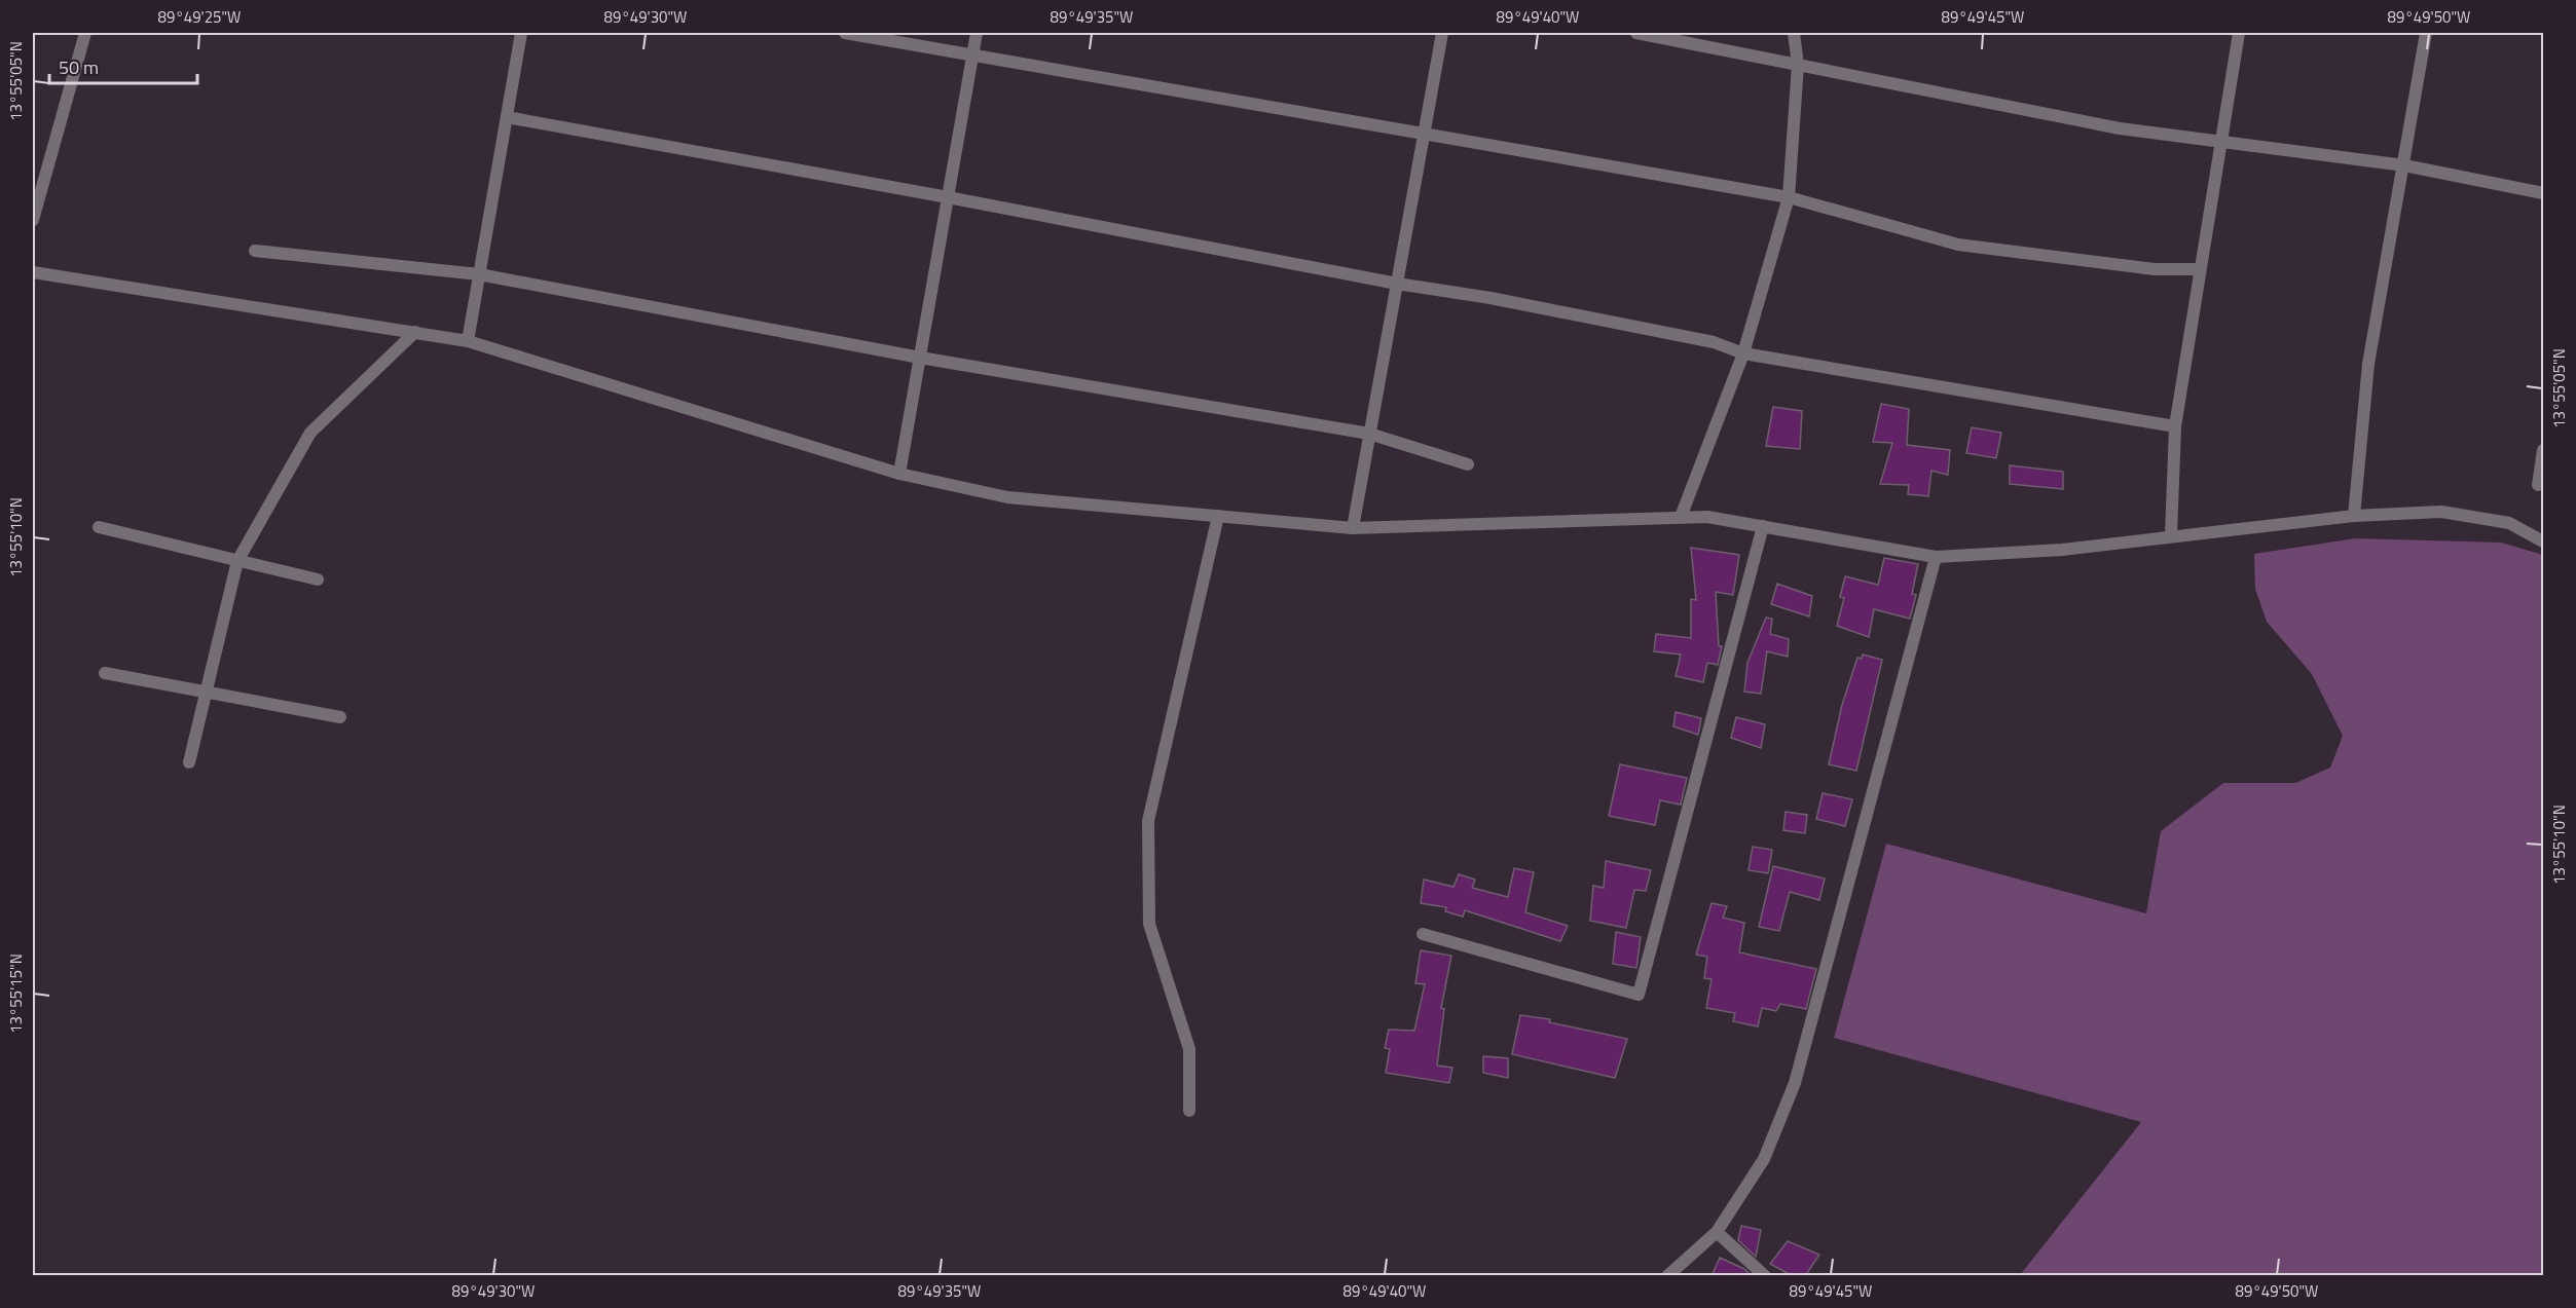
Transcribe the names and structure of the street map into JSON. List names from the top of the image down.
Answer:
{
  "scale_bar": "50 m",
  "coordinates": [
    "89°49'25\"W",
    "89°49'30\"W",
    "89°49'35\"W",
    "89°49'40\"W",
    "89°49'45\"W",
    "89°49'50\"W",
    "13°55'05\"N",
    "13°55'10\"N",
    "13°55'15\"N"
  ]
}
